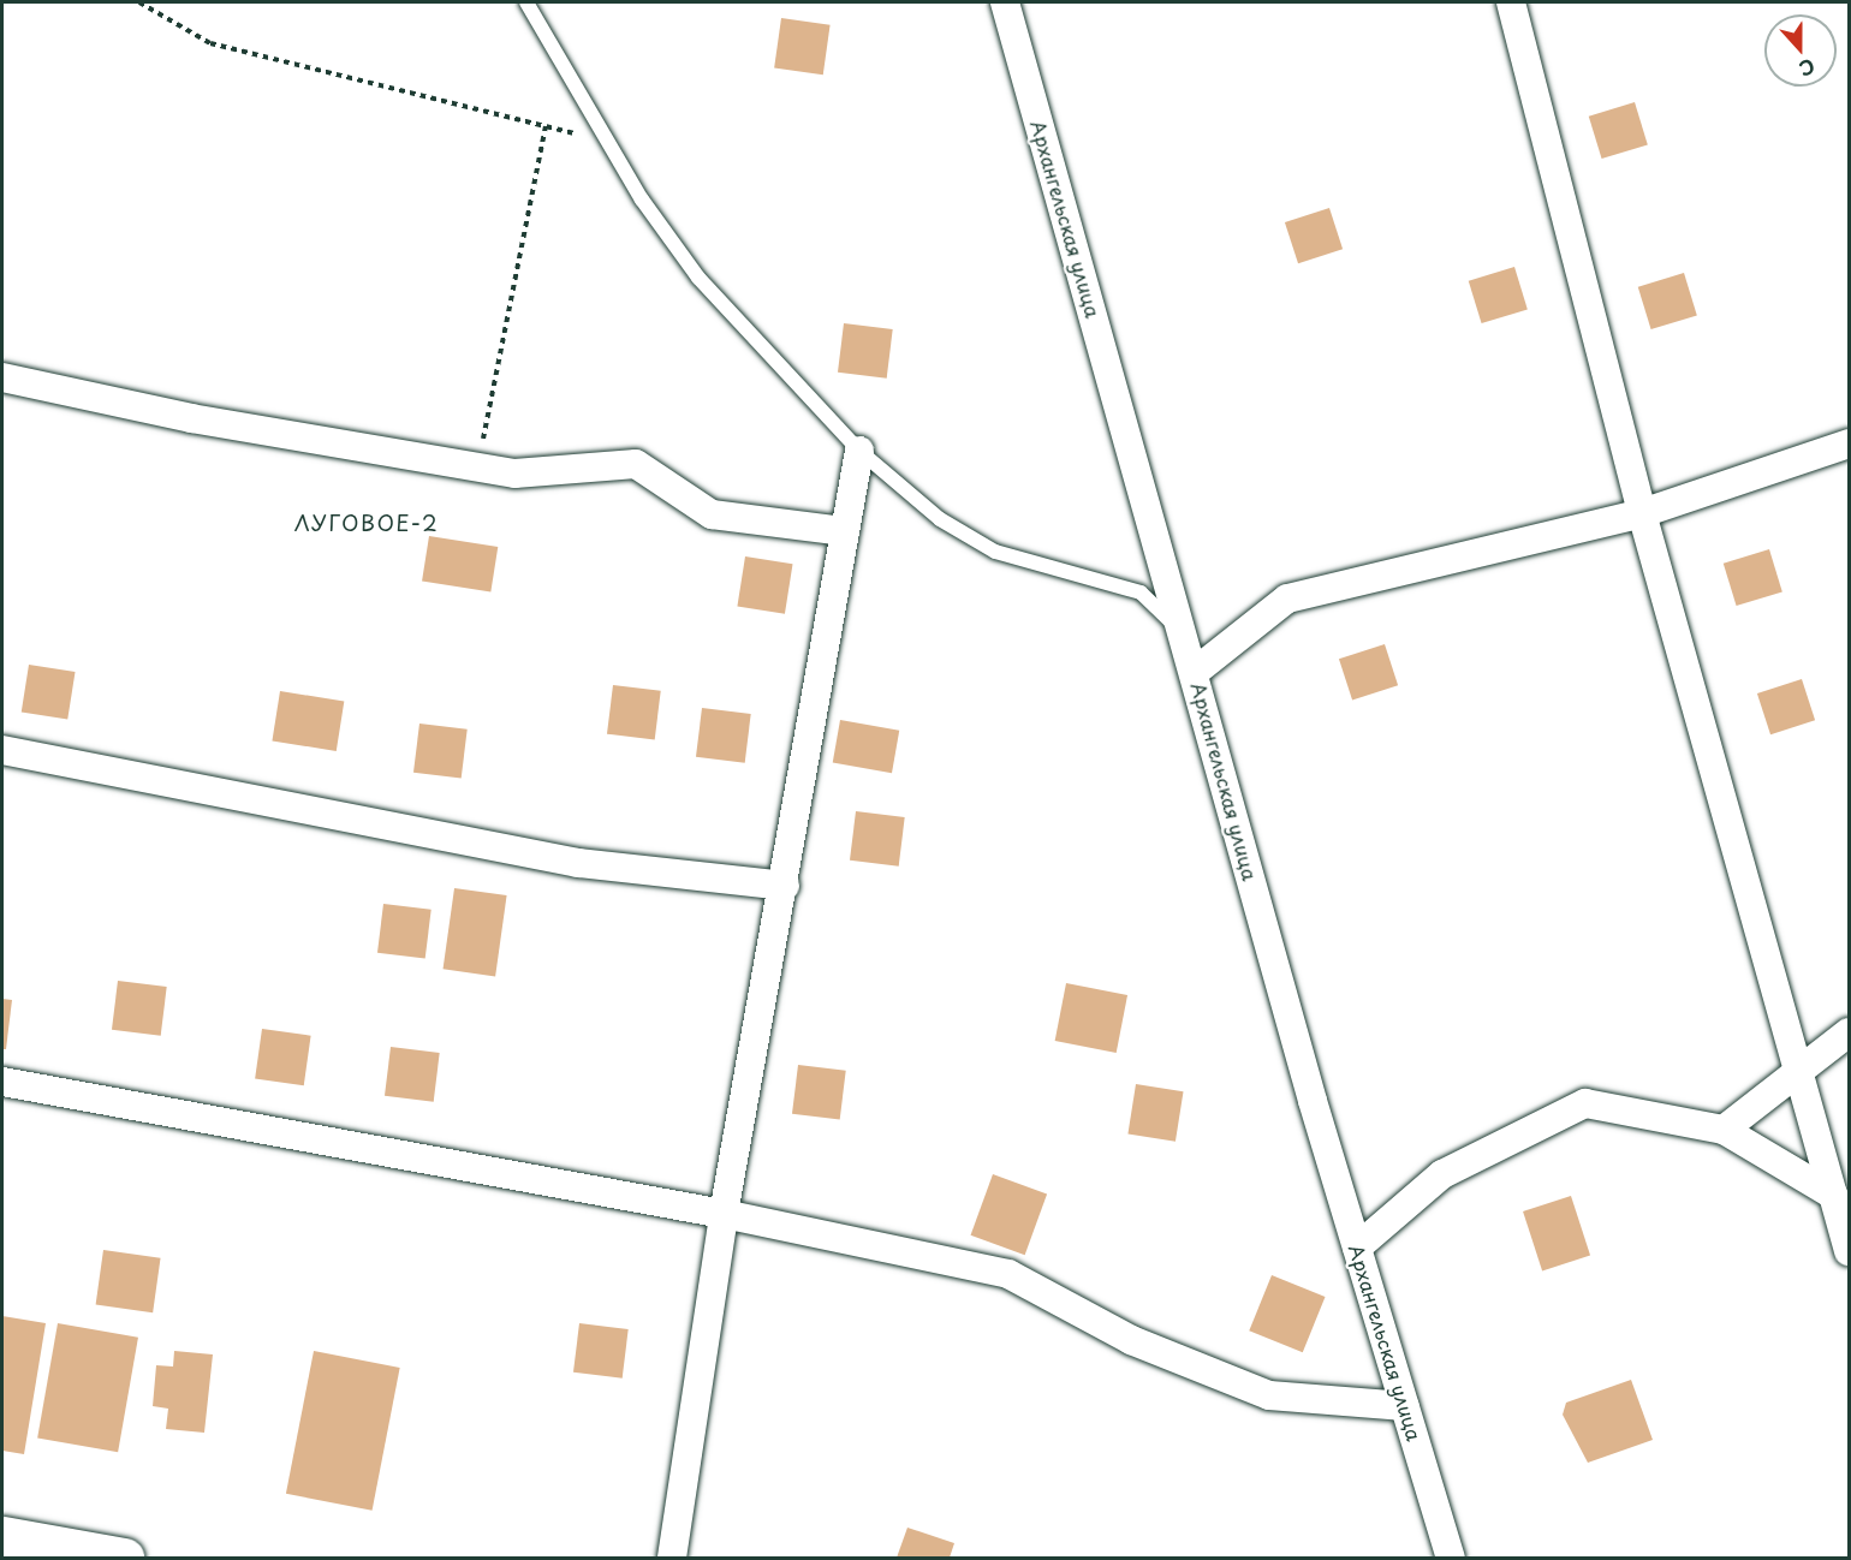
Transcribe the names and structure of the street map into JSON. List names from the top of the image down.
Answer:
{
  "streets": {
    "street": ["Архангельская улица"]
  },
  "districts": ["ЛУГОВОЕ-2"],
  "north": "bottom"
}
